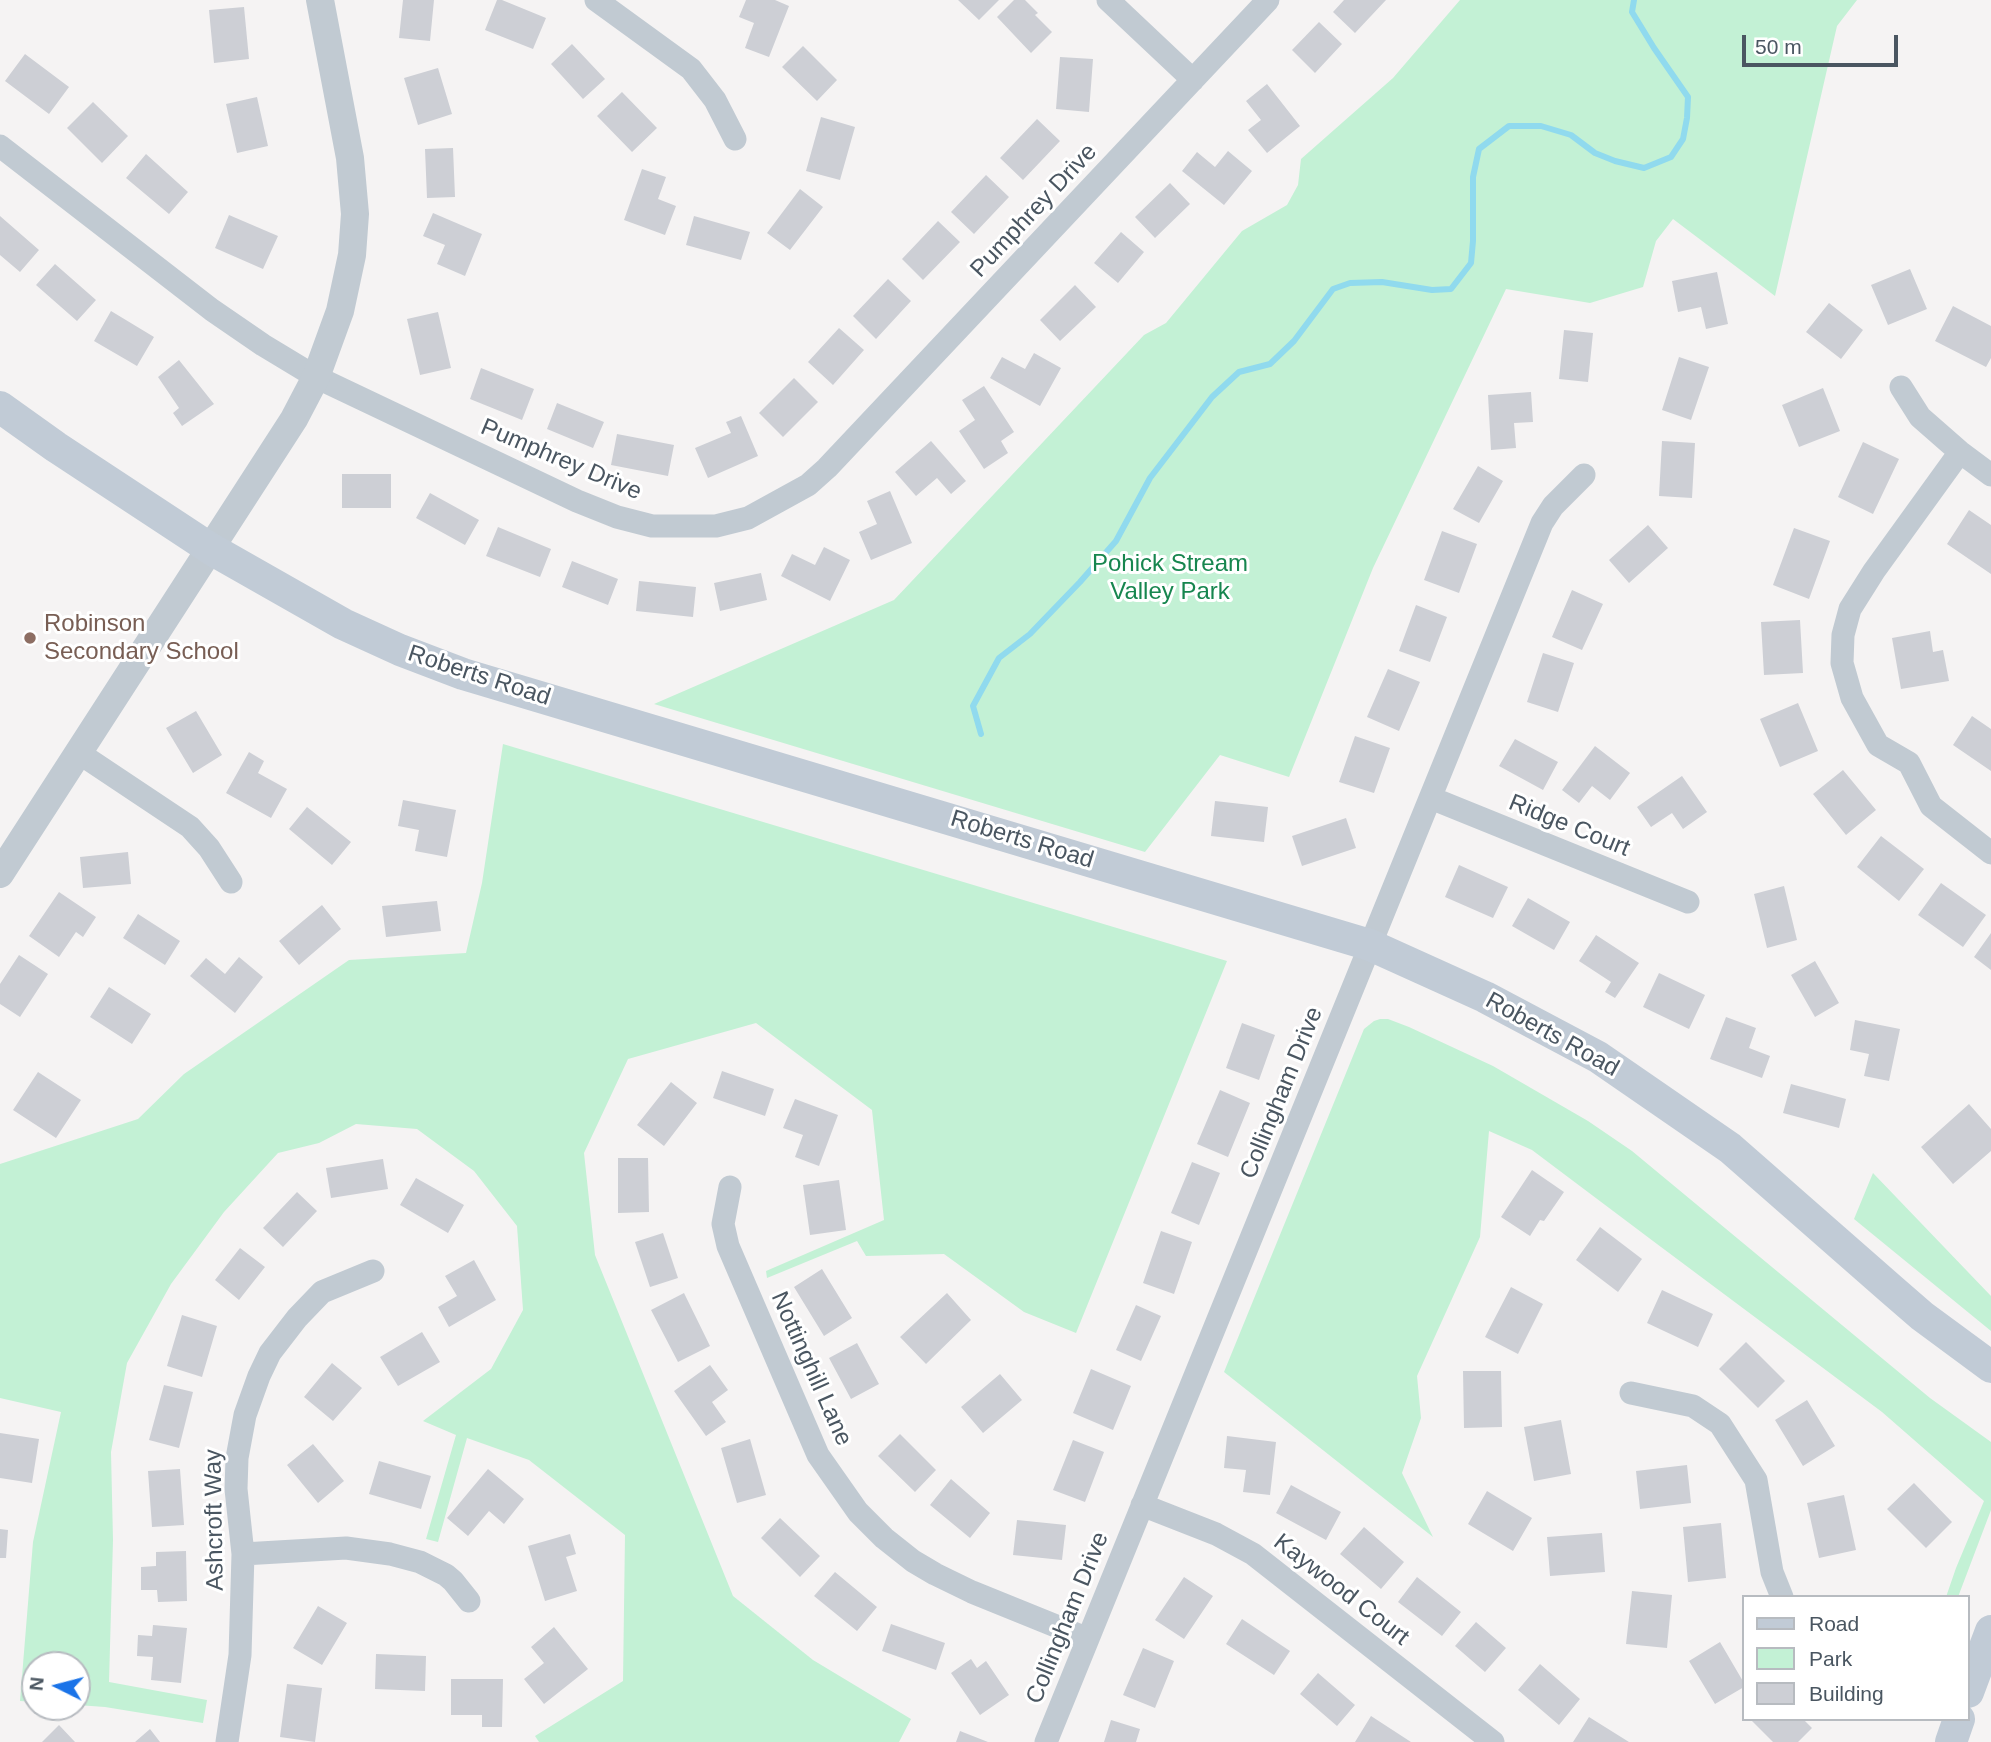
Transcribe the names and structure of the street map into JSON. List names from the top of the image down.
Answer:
{
  "streets": {
    "main road": ["Roberts Road"],
    "street": [
      "Pumphrey Drive",
      "Ridge Court",
      "Collingham Drive",
      "Nottinghill Lane",
      "Ashcroft Way",
      "Kaywood Court"
    ]
  },
  "crossings": [
    ["Roberts Road", "Collingham Drive"],
    ["Ridge Court", "Collingham Drive"],
    ["Collingham Drive", "Nottinghill Lane"],
    ["Collingham Drive", "Kaywood Court"]
  ],
  "parks": ["Pohick Stream Valley Park"],
  "places": ["Robinson Secondary School"],
  "legend": ["Road", "Park", "Building"],
  "scale_bar": "50 m",
  "north": "left"
}
